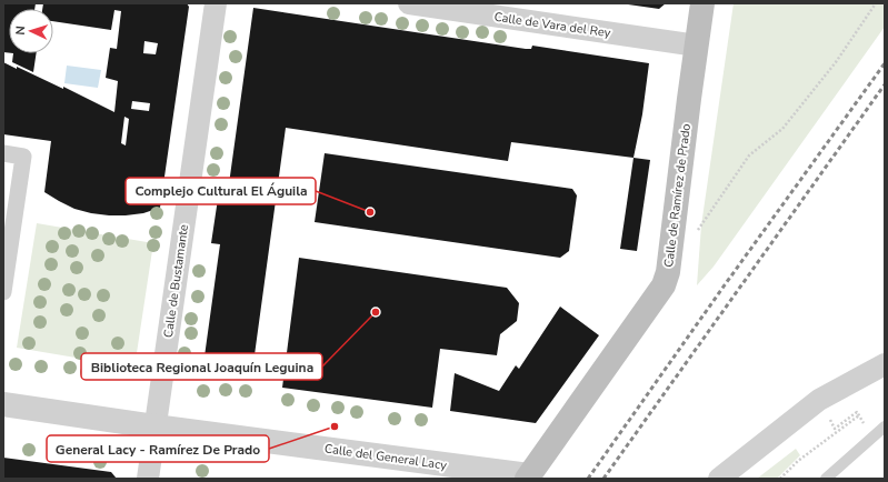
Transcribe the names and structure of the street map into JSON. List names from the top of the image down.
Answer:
{
  "streets": {
    "main road": ["Calle de Ramírez de Prado"],
    "street": ["Calle de Vara del Rey", "Calle de Bustamante", "Calle del General Lacy"]
  },
  "crossings": [
    ["Calle de Vara del Rey", "Calle de Ramírez de Prado"],
    ["Calle de Ramírez de Prado", "Calle del General Lacy"],
    ["Calle de Bustamante", "Calle del General Lacy"]
  ],
  "places": ["Complejo Cultural El Águila", "Biblioteca Regional Joaquín Leguina", "General Lacy - Ramírez De Prado"],
  "north": "left"
}
